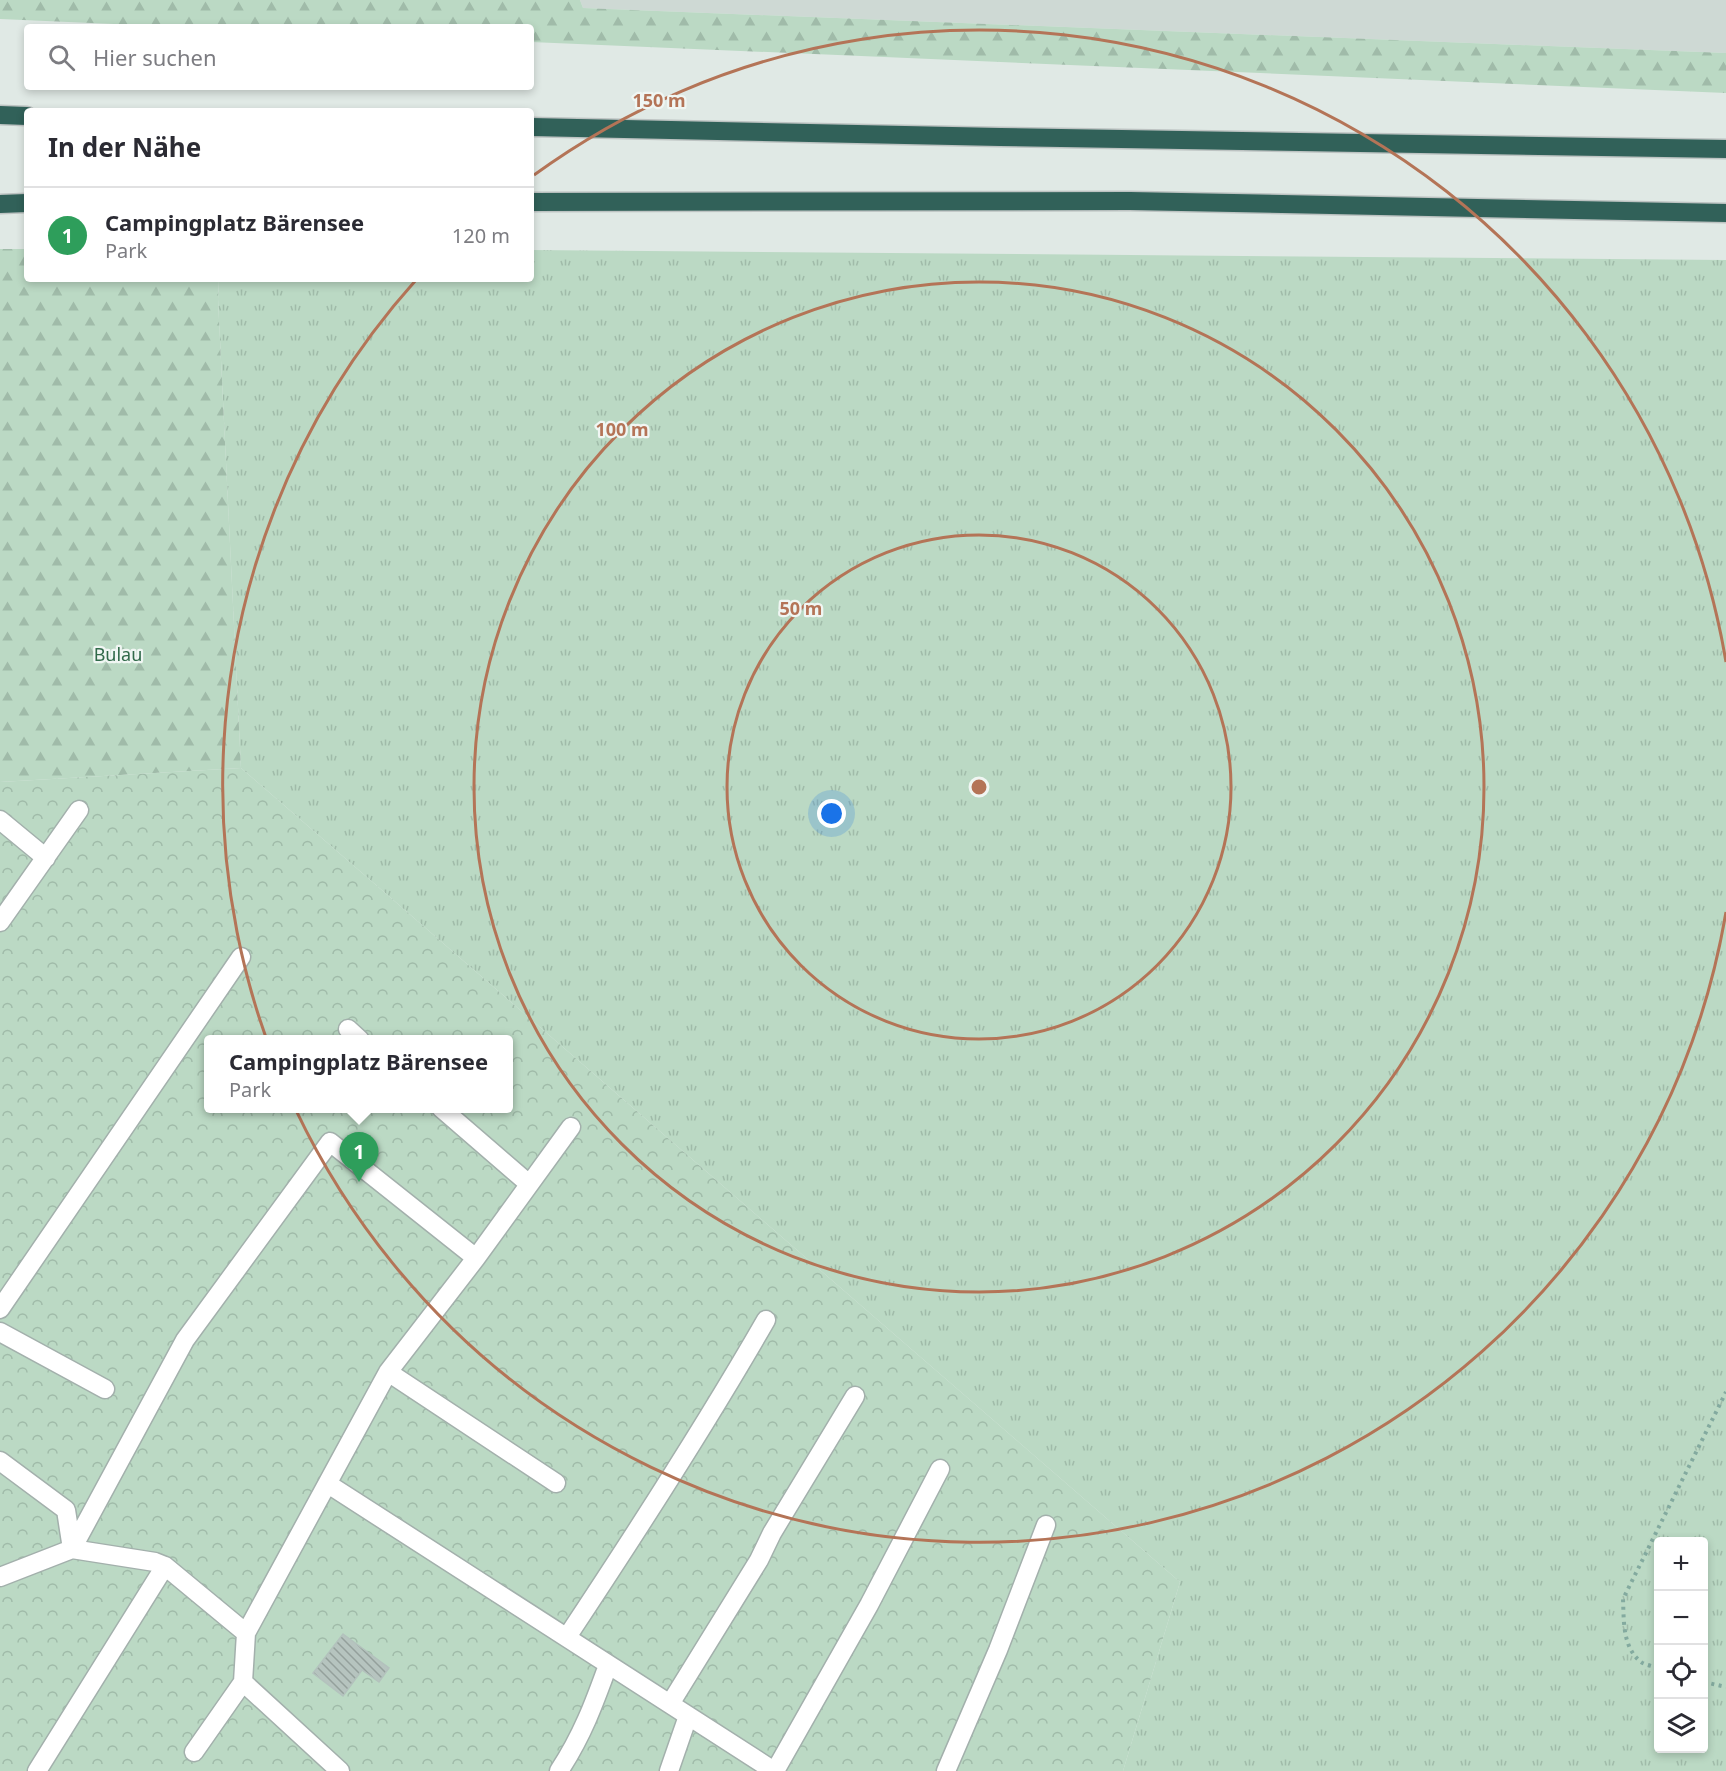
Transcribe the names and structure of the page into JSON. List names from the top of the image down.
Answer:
{
  "parks": ["Bulau"],
  "page": {
    "search": "Hier suchen",
    "heading": "In der Nähe",
    "list": [
      {
        "mark": "1",
        "name": "Campingplatz Bärensee",
        "note": "Park",
        "value": "120 m"
      }
    ],
    "popup": ["Campingplatz Bärensee", "Park"],
    "pins": "1",
    "map_buttons": ["+", "−"]
  },
  "rings": ["150 m", "100 m", "50 m"]
}
